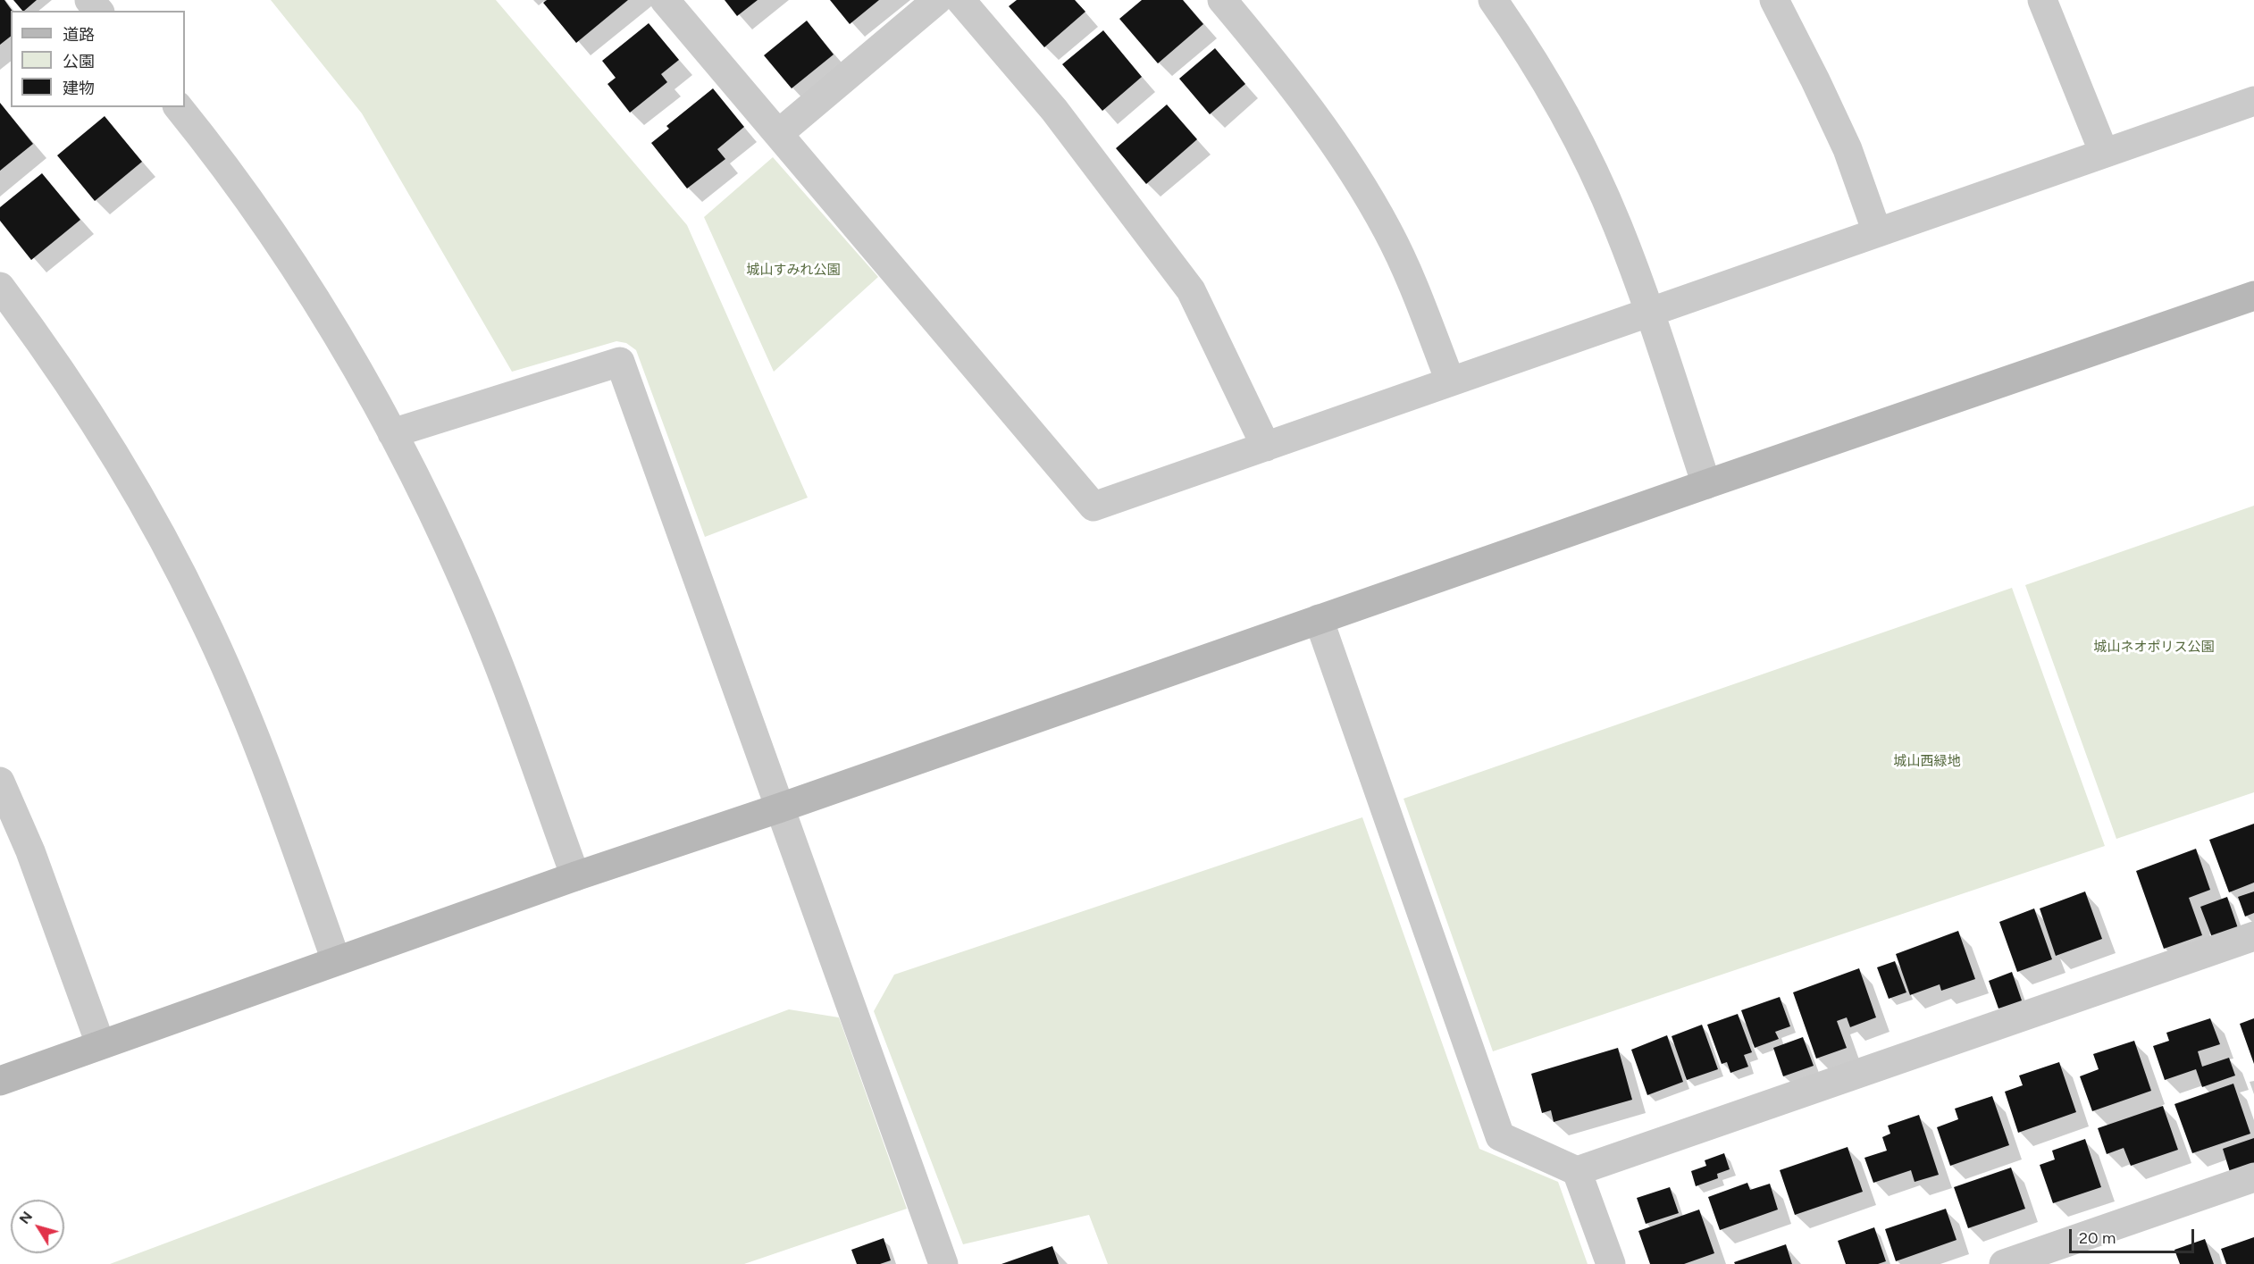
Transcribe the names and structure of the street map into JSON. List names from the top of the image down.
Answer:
{
  "parks": ["城山すみれ公園", "城山ネオポリス公園", "城山西緑地"],
  "legend": ["道路", "公園", "建物"],
  "scale_bar": "20 m",
  "north": "top left"
}
